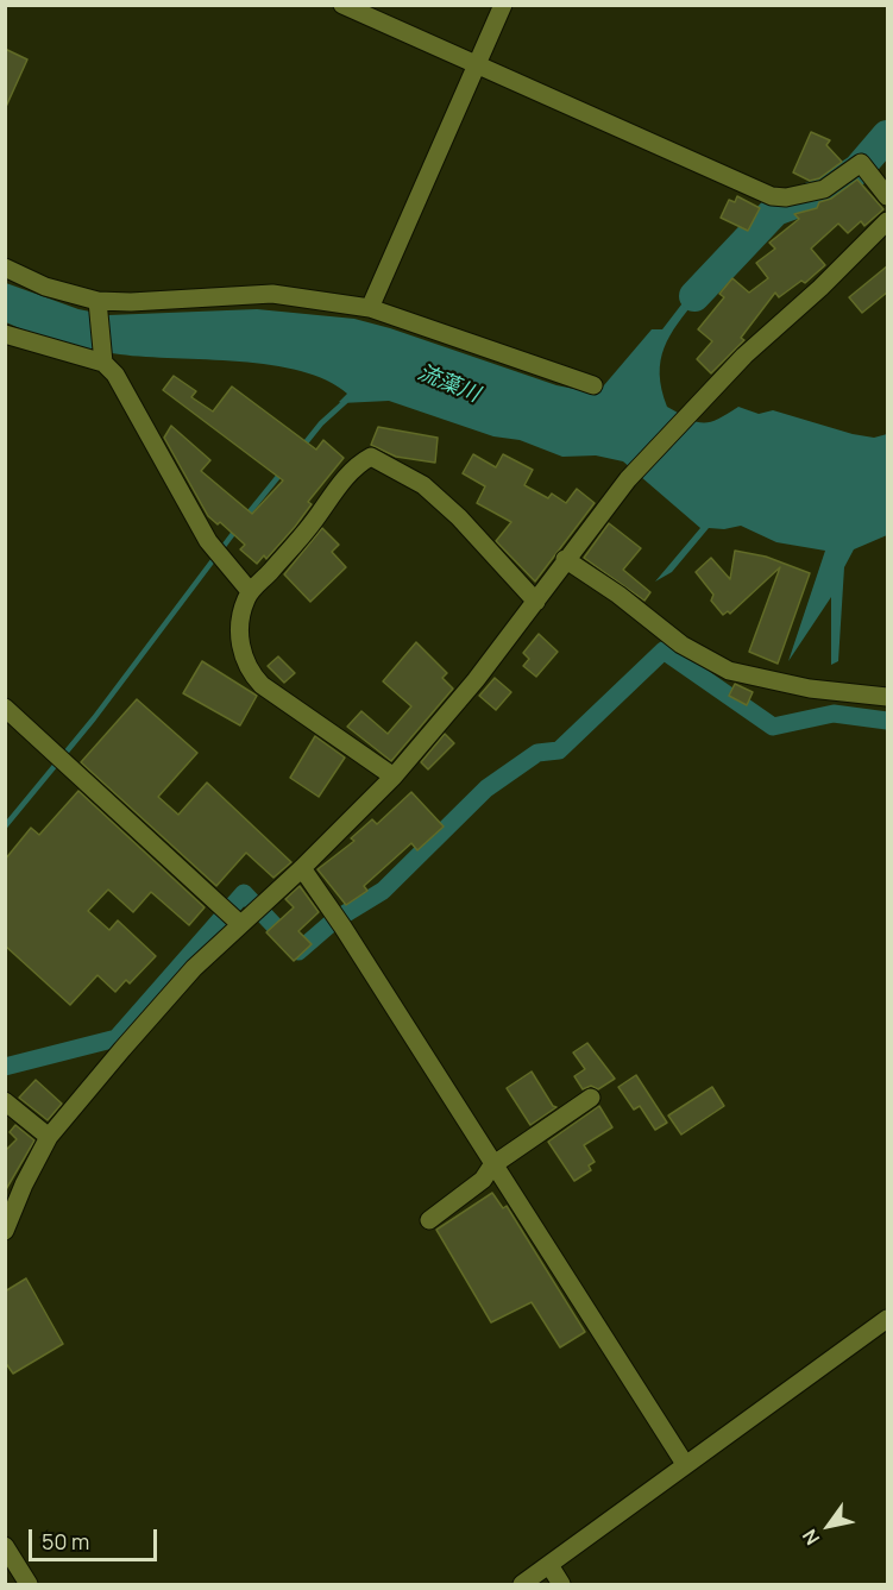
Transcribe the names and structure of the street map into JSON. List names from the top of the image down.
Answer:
{
  "water": ["流藻川"],
  "scale_bar": "50 m",
  "north": "bottom left"
}
